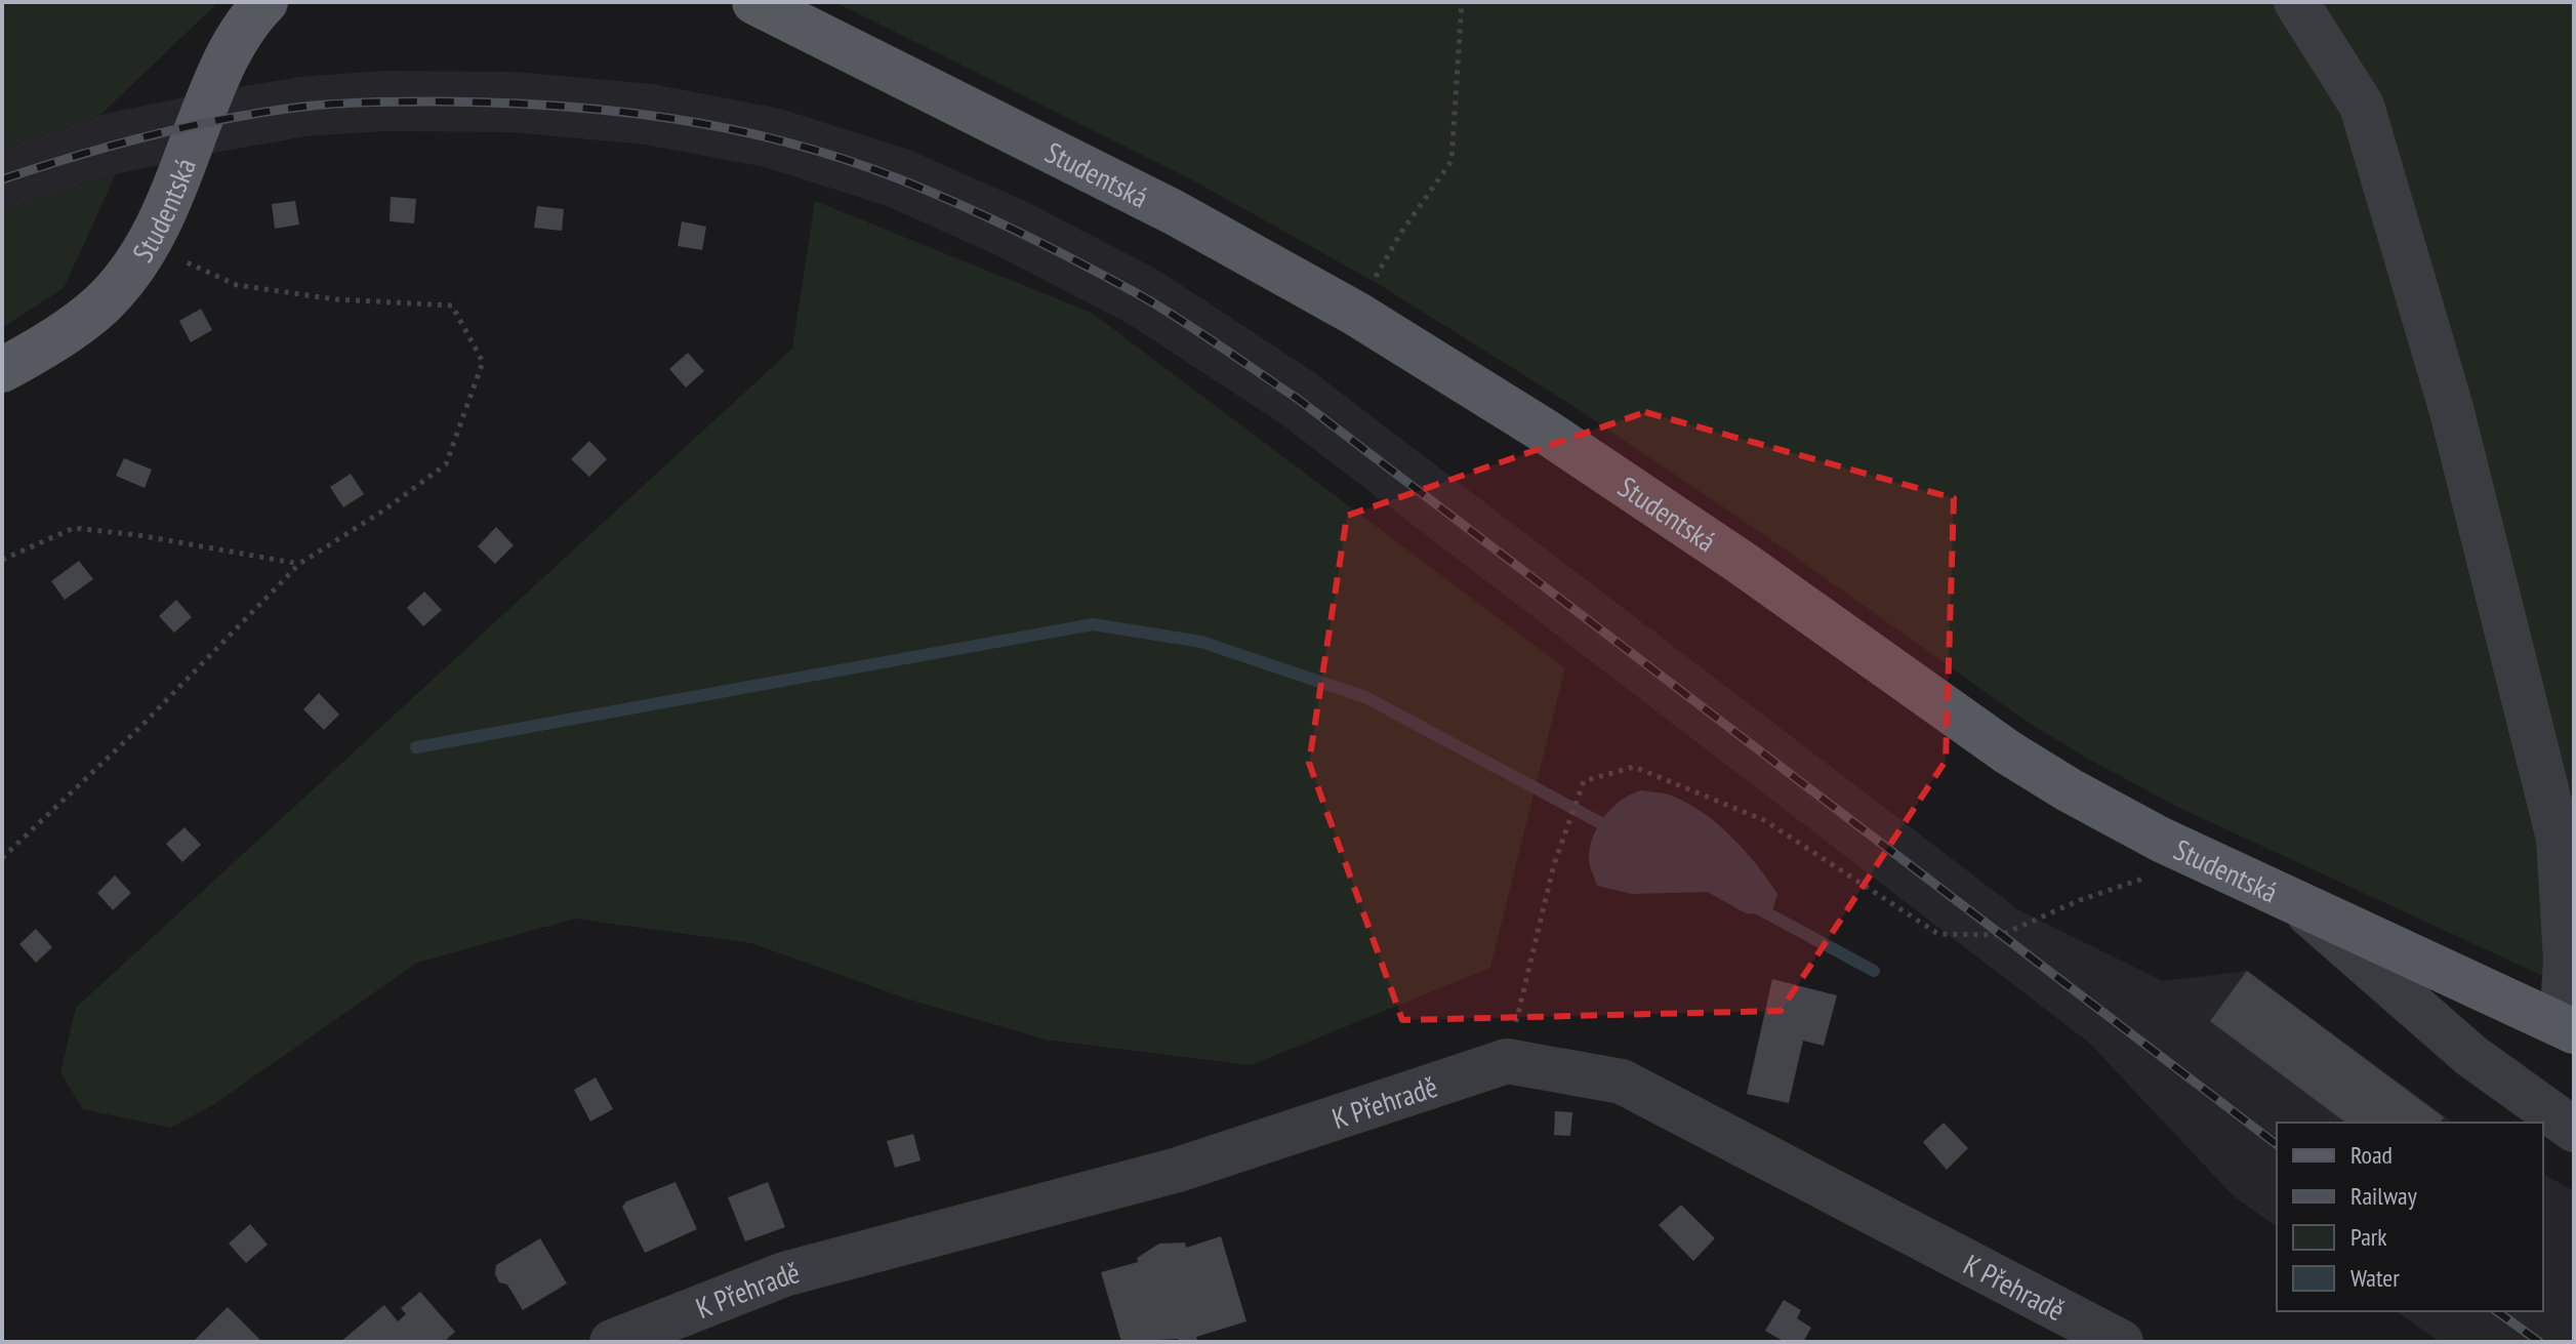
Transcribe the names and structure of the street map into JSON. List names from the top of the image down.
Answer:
{
  "streets": {
    "main road": ["Studentská"],
    "street": ["K Přehradě"]
  },
  "legend": [
    "Road",
    "Railway",
    "Park",
    "Water"
  ]
}
